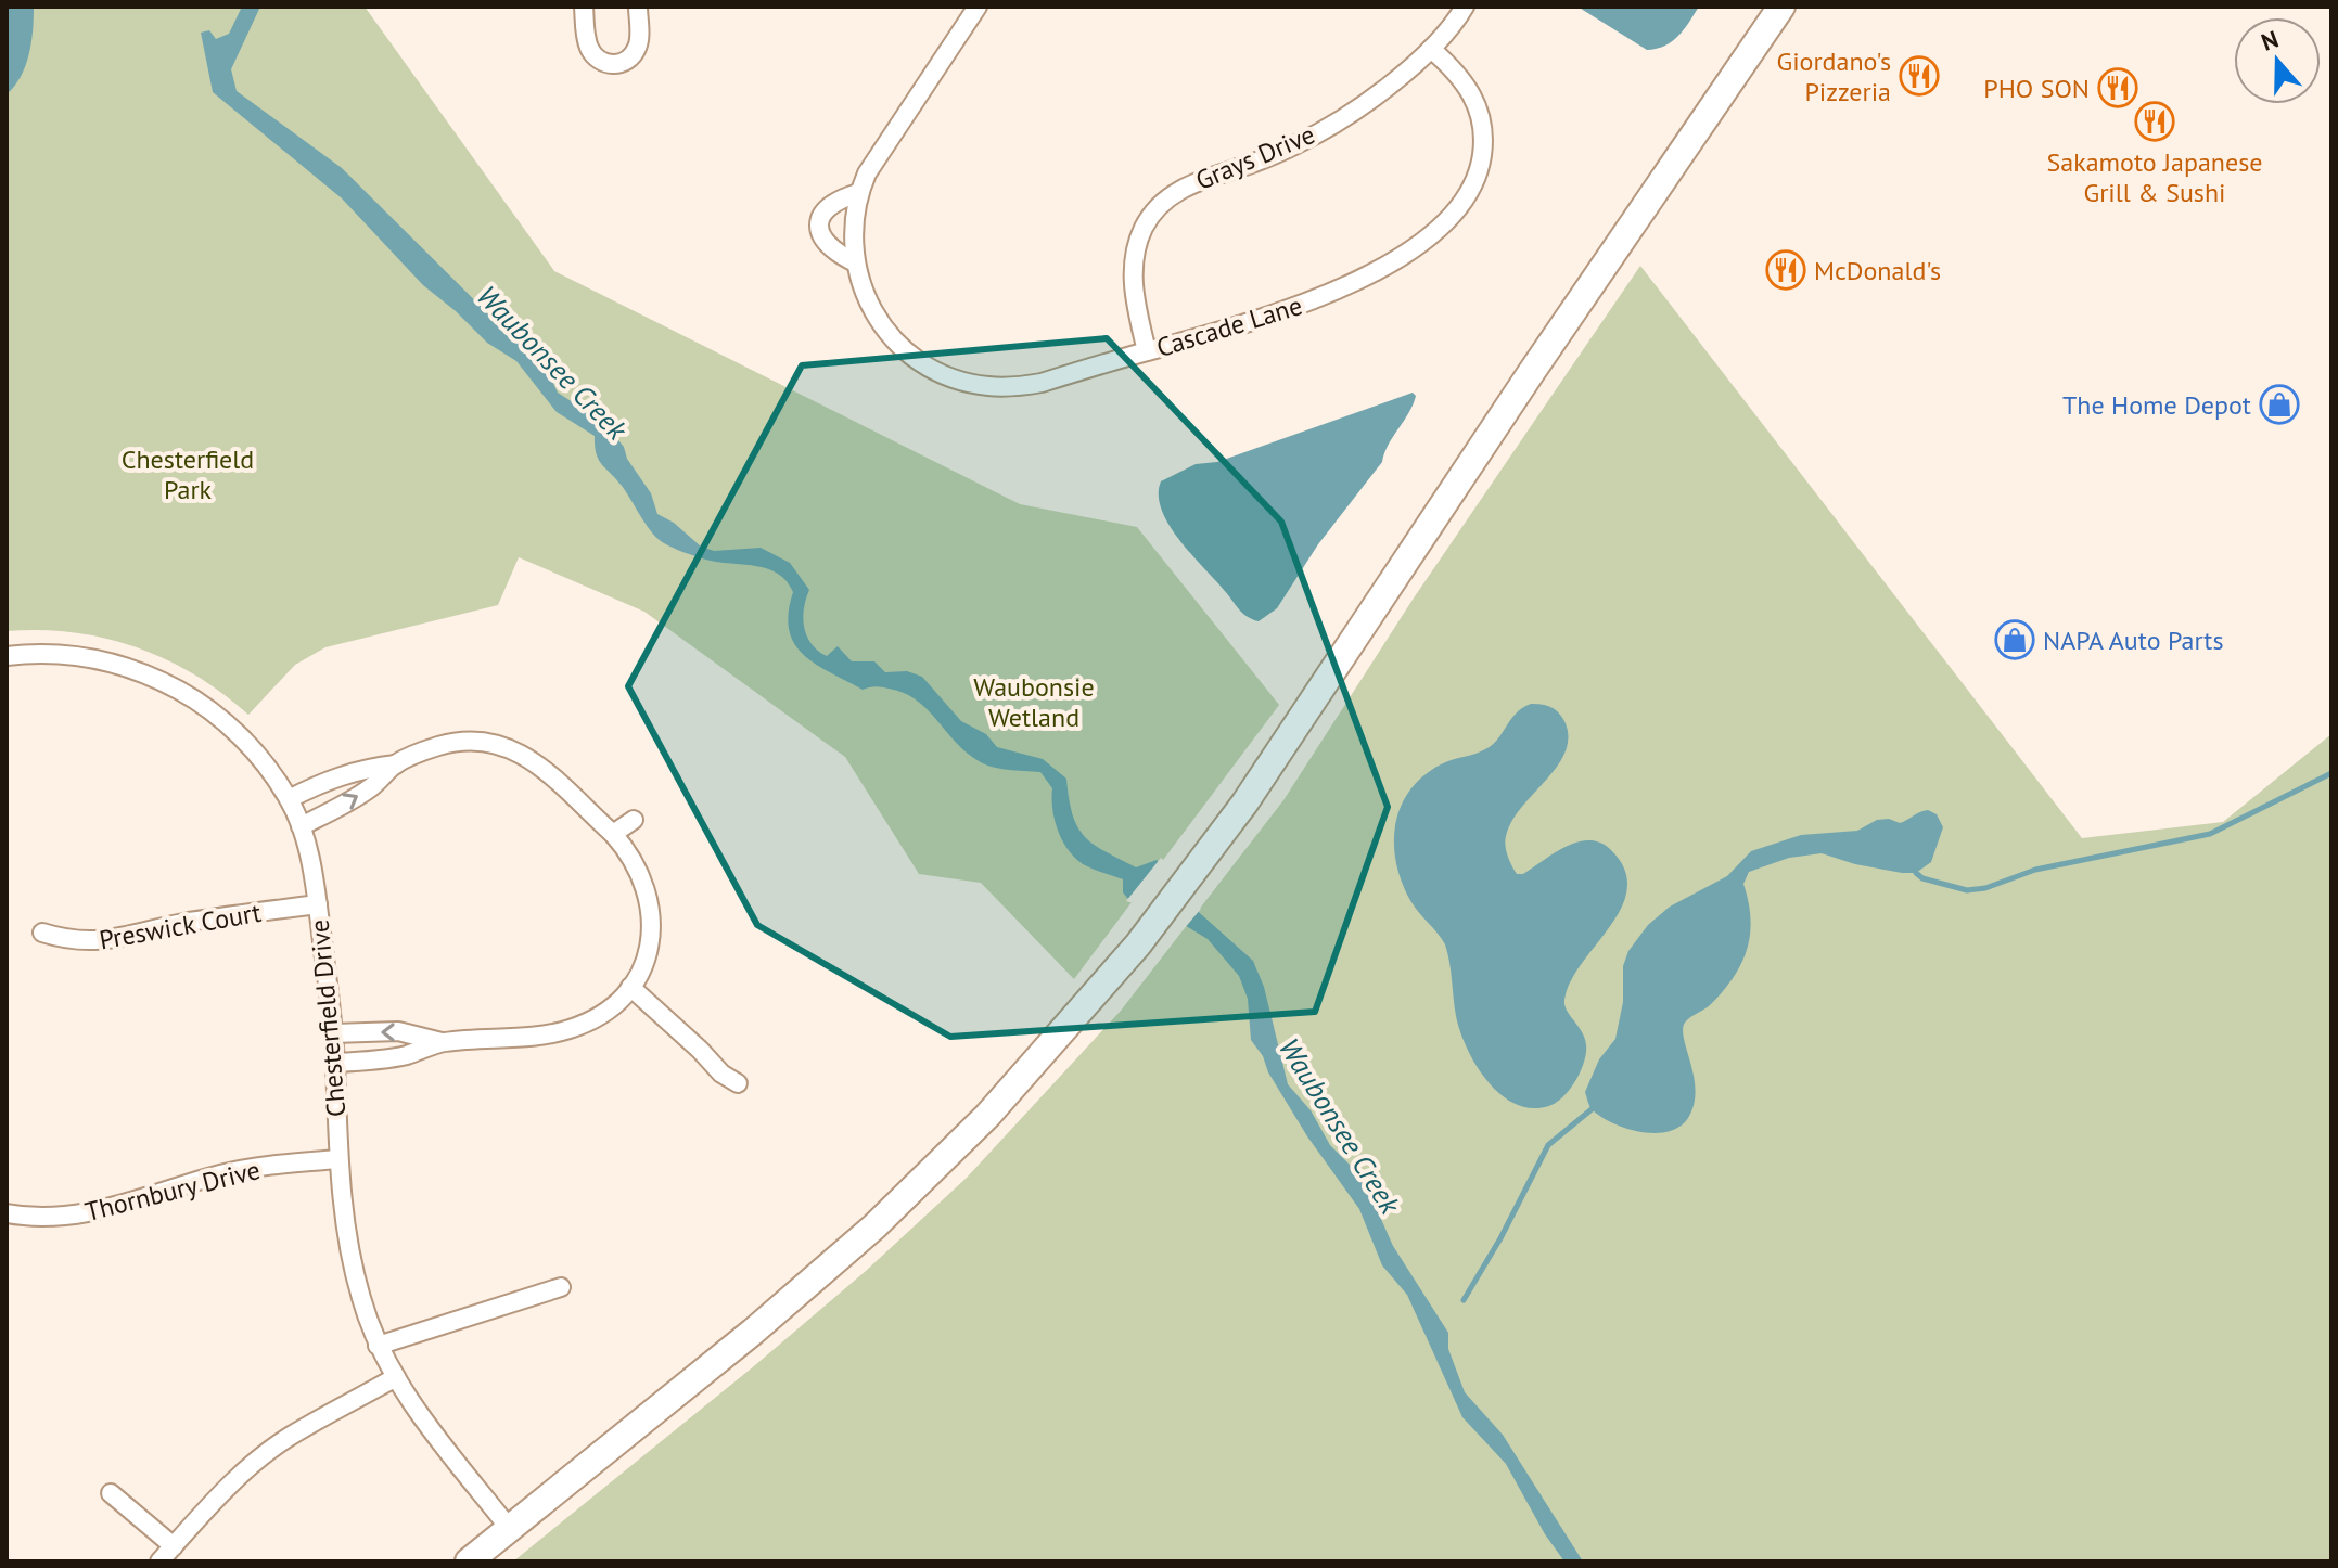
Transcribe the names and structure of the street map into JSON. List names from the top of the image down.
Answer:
{
  "streets": {
    "street": [
      "Grays Drive",
      "Cascade Lane",
      "Preswick Court",
      "Chesterfield Drive",
      "Thornbury Drive"
    ]
  },
  "crossings": [
    ["Grays Drive", "Cascade Lane"],
    ["Preswick Court", "Chesterfield Drive"],
    ["Chesterfield Drive", "Thornbury Drive"]
  ],
  "water": ["Waubonsee Creek"],
  "parks": ["Chesterfield Park", "Waubonsie Wetland"],
  "places": {
    "restaurant": [
      "Giordano's Pizzeria",
      "PHO SON",
      "Sakamoto Japanese Grill & Sushi",
      "McDonald's"
    ],
    "shop": ["The Home Depot", "NAPA Auto Parts"]
  },
  "north": "top"
}
